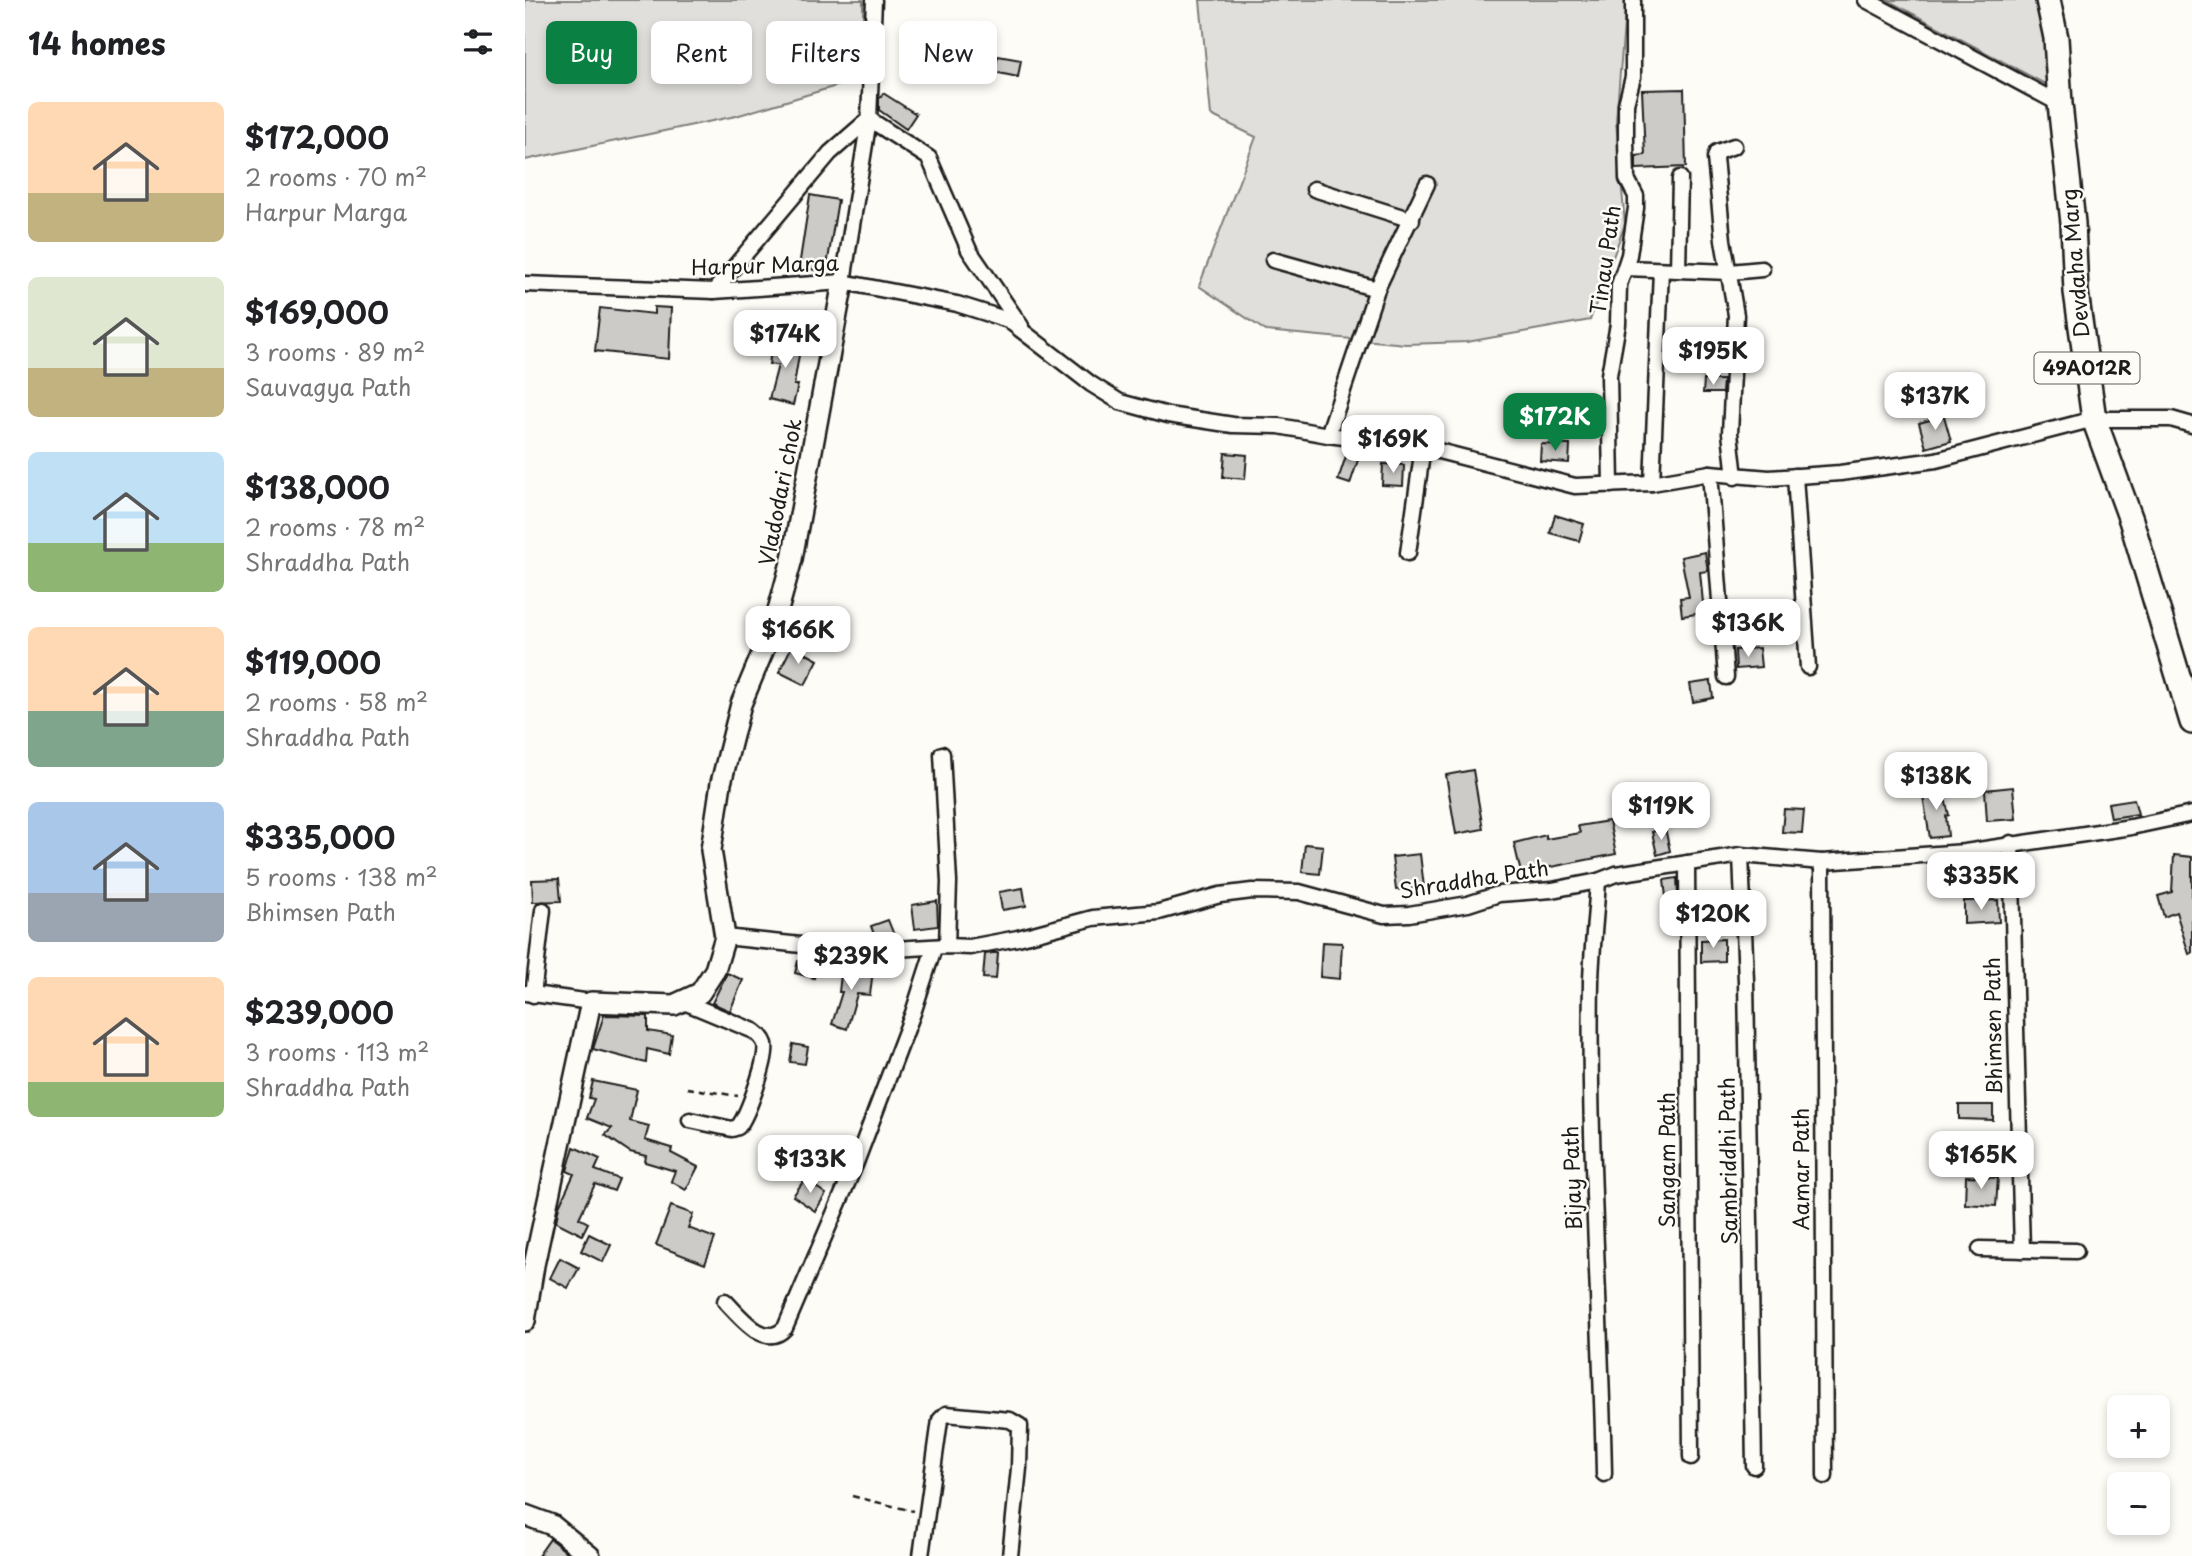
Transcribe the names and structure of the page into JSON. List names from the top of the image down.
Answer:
{
  "streets": {
    "main road": ["Devdaha Marg", "49A012R"],
    "street": [
      "Tinau Path",
      "Harpur Marga",
      "Vladodari chok",
      "Shraddha Path",
      "Bhimsen Path",
      "Sangam Path",
      "Sambriddhi Path",
      "Aamar Path",
      "Bijay Path"
    ]
  },
  "crossings": [
    ["Tinau Path", "Harpur Marga"],
    ["Devdaha Marg", "Harpur Marga"],
    ["Harpur Marga", "Vladodari chok"],
    ["Vladodari chok", "Shraddha Path"],
    ["Shraddha Path", "Bhimsen Path"],
    ["Shraddha Path", "Sangam Path"],
    ["Shraddha Path", "Sambriddhi Path"],
    ["Shraddha Path", "Aamar Path"],
    ["Shraddha Path", "Bijay Path"]
  ],
  "page": {
    "heading": "14 homes",
    "chip": [
      "Buy",
      "Rent",
      "Filters",
      "New"
    ],
    "list": [
      {
        "name": "$172,000",
        "note": "2 rooms · 70 m² · Harpur Marga"
      },
      {
        "name": "$169,000",
        "note": "3 rooms · 89 m² · Sauvagya Path"
      },
      {
        "name": "$138,000",
        "note": "2 rooms · 78 m² · Shraddha Path"
      },
      {
        "name": "$119,000",
        "note": "2 rooms · 58 m² · Shraddha Path"
      },
      {
        "name": "$335,000",
        "note": "5 rooms · 138 m² · Bhimsen Path"
      },
      {
        "name": "$239,000",
        "note": "3 rooms · 113 m² · Shraddha Path"
      }
    ],
    "price": [
      "$174K",
      "$195K",
      "$137K",
      "$172K",
      "$169K",
      "$136K",
      "$166K",
      "$138K",
      "$119K",
      "$335K",
      "$120K",
      "$239K",
      "$165K",
      "$133K"
    ],
    "map_buttons": ["+", "−"]
  }
}
